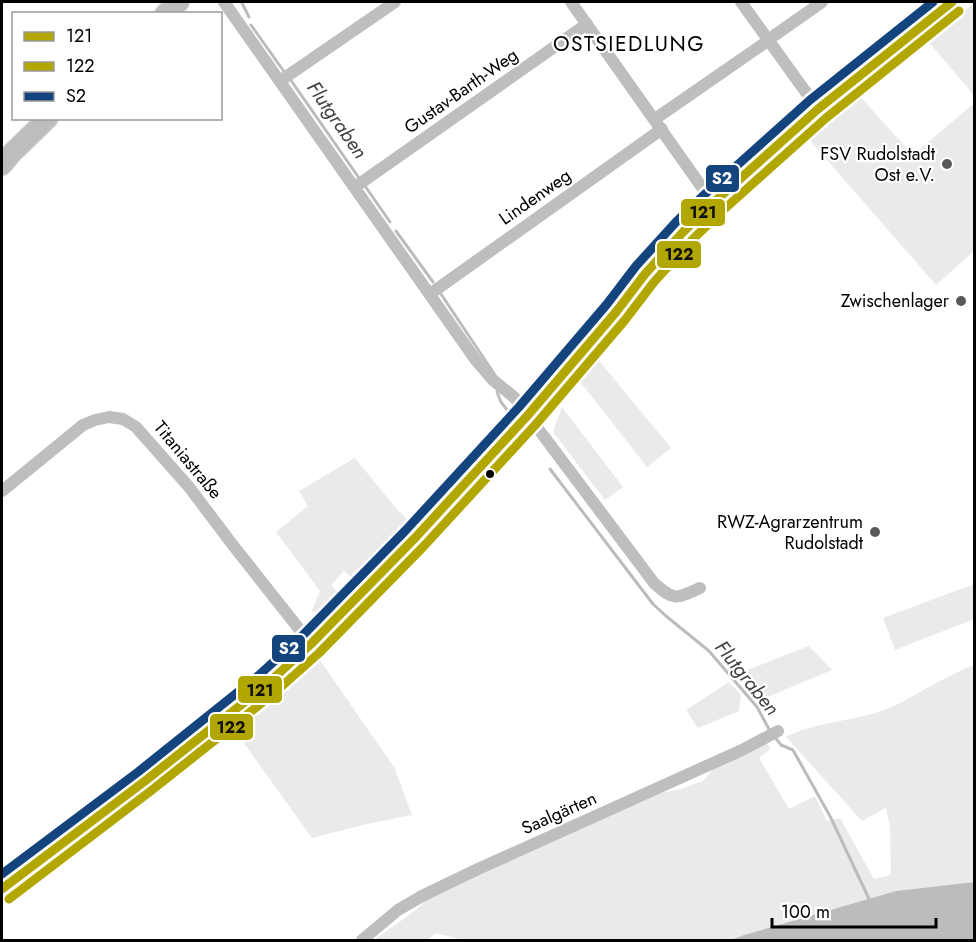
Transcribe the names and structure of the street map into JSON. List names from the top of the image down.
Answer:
{
  "streets": {
    "street": [
      "Gustav-Barth-Weg",
      "Lindenweg",
      "Titaniastraße",
      "Saalgärten"
    ]
  },
  "districts": ["OSTSIEDLUNG"],
  "water": ["Flutgraben"],
  "places": ["FSV Rudolstadt Ost e.V.", "Zwischenlager", "RWZ-Agrarzentrum Rudolstadt"],
  "lines": ["transit line 121", "transit line S2", "transit line 122"],
  "legend": ["121", "122", "S2"],
  "scale_bar": "100 m"
}
